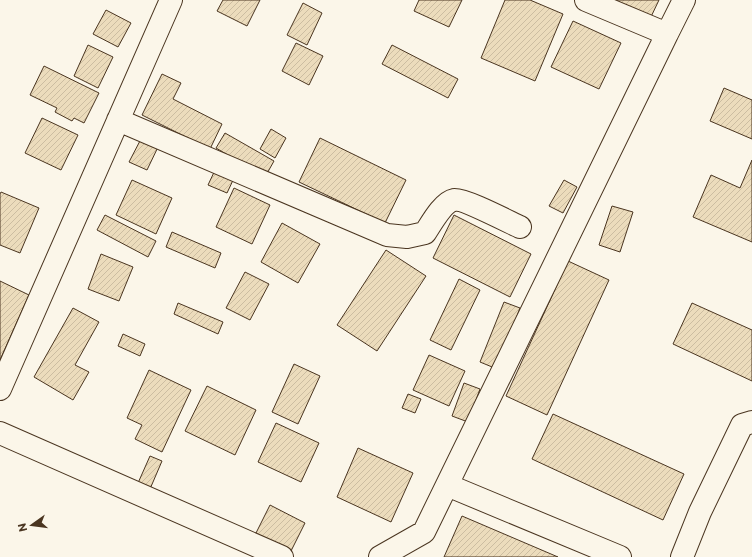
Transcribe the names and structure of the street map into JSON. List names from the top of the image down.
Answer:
{
  "north": "left"
}
